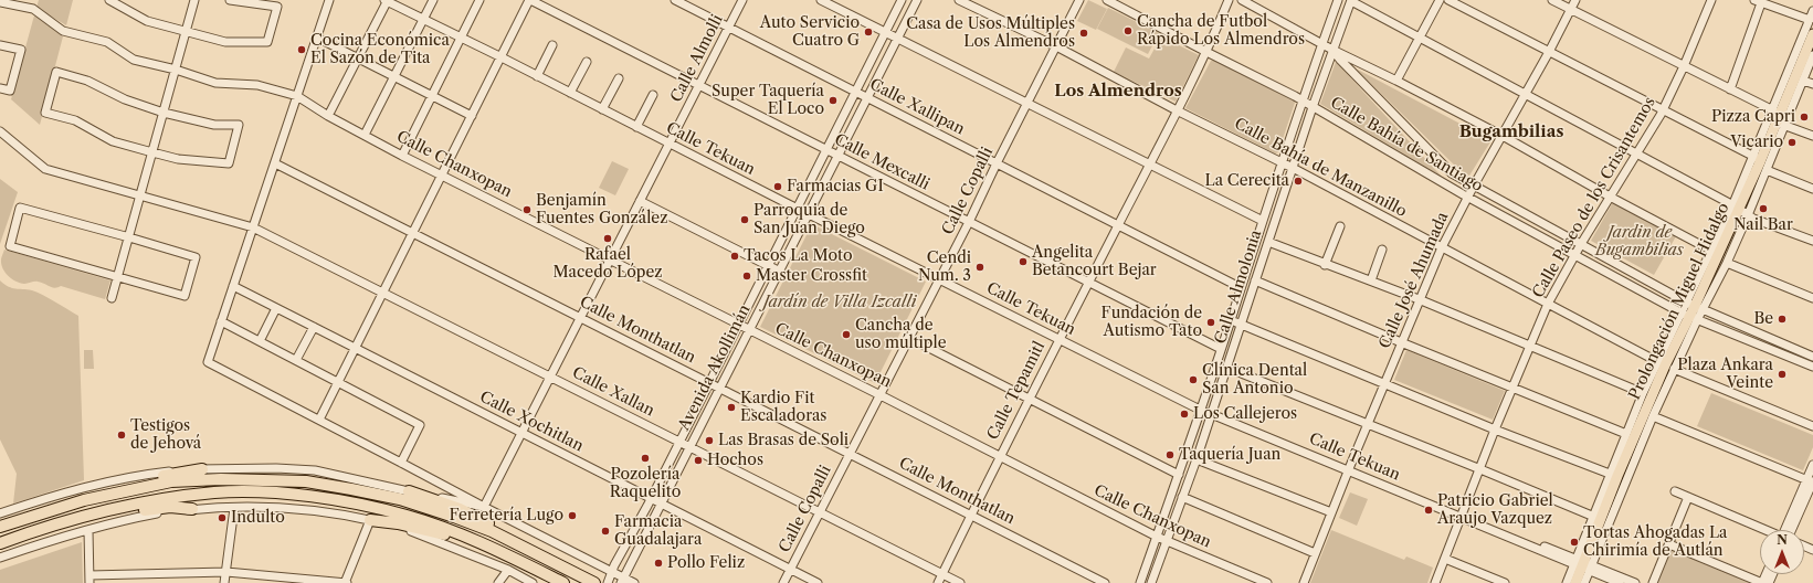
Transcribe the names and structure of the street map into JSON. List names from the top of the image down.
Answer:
{
  "streets": {
    "main road": ["Prolongación Miguel Hidalgo"],
    "street": [
      "Calle Almolli",
      "Calle Xallipan",
      "Calle Bahía de Santiago",
      "Calle Tekuan",
      "Calle Mexcalli",
      "Calle Chanxopan",
      "Calle Bahía de Manzanillo",
      "Calle Copalli",
      "Calle Paseo de los Crisantemos",
      "Calle José Ahumada",
      "Calle Almolonia",
      "Calle Monthatlan",
      "Avenida Akollimán",
      "Calle Tepamitl",
      "Calle Xallan",
      "Calle Xochitlan"
    ]
  },
  "crossings": [
    ["Calle Almolli", "Calle Xallipan"],
    ["Calle Almolli", "Calle Tekuan"],
    ["Calle Almolli", "Calle Mexcalli"],
    ["Calle Almolli", "Calle Chanxopan"],
    ["Calle Almolli", "Calle Monthatlan"],
    ["Calle Almolli", "Calle Xallan"],
    ["Calle Almolli", "Calle Xochitlan"],
    ["Calle Xallipan", "Calle Copalli"],
    ["Calle Xallipan", "Calle Almolonia"],
    ["Calle Xallipan", "Avenida Akollimán"],
    ["Calle Xallipan", "Calle Tepamitl"],
    ["Calle Bahía de Santiago", "Calle Paseo de los Crisantemos"],
    ["Calle Bahía de Santiago", "Calle José Ahumada"],
    ["Calle Bahía de Santiago", "Calle Almolonia"],
    ["Calle Bahía de Santiago", "Prolongación Miguel Hidalgo"],
    ["Calle Bahía de Santiago", "Calle Tepamitl"],
    ["Calle Tekuan", "Calle Copalli"],
    ["Calle Tekuan", "Calle Paseo de los Crisantemos"],
    ["Calle Tekuan", "Calle José Ahumada"],
    ["Calle Tekuan", "Calle Almolonia"],
    ["Calle Tekuan", "Prolongación Miguel Hidalgo"],
    ["Calle Tekuan", "Avenida Akollimán"],
    ["Calle Tekuan", "Calle Tepamitl"],
    ["Calle Mexcalli", "Calle Copalli"],
    ["Calle Mexcalli", "Calle Almolonia"],
    ["Calle Mexcalli", "Avenida Akollimán"],
    ["Calle Mexcalli", "Calle Tepamitl"],
    ["Calle Chanxopan", "Calle Copalli"],
    ["Calle Chanxopan", "Calle Almolonia"],
    ["Calle Chanxopan", "Avenida Akollimán"],
    ["Calle Chanxopan", "Calle Tepamitl"],
    ["Calle Bahía de Manzanillo", "Calle Copalli"],
    ["Calle Bahía de Manzanillo", "Calle Paseo de los Crisantemos"],
    ["Calle Bahía de Manzanillo", "Calle José Ahumada"],
    ["Calle Bahía de Manzanillo", "Calle Almolonia"],
    ["Calle Bahía de Manzanillo", "Prolongación Miguel Hidalgo"],
    ["Calle Bahía de Manzanillo", "Calle Tepamitl"],
    ["Calle Copalli", "Calle Monthatlan"],
    ["Calle Copalli", "Calle Xallan"],
    ["Calle Copalli", "Calle Xochitlan"],
    ["Calle Monthatlan", "Avenida Akollimán"],
    ["Calle Monthatlan", "Calle Tepamitl"],
    ["Avenida Akollimán", "Calle Xallan"],
    ["Avenida Akollimán", "Calle Xochitlan"],
    ["Calle Tepamitl", "Calle Xallan"]
  ],
  "districts": ["Los Almendros", "Bugambilias"],
  "parks": ["Jardin de Bugambilias", "Jardín de Villa Izcalli"],
  "places": [
    "Cancha de Futbol Rápido Los Almendros",
    "Auto Servicio Cuatro G",
    "Casa de Usos Múltiples Los Almendros",
    "Cocina Económica El Sazón de Tita",
    "Super Taquería El Loco",
    "Pizza Capri",
    "Vicario",
    "La Cerecita",
    "Farmacias GI",
    "Nail Bar",
    "Benjamín Fuentes González",
    "Parroquia de San Juan Diego",
    "Rafael Macedo López",
    "Tacos La Moto",
    "Angelita Betancourt Bejar",
    "Cendi Num. 3",
    "Master Crossfit",
    "Be",
    "Fundación de Autismo Tato",
    "Cancha de uso múltiple",
    "Plaza Ankara Veinte",
    "Clínica Dental San Antonio",
    "Kardio Fit Escaladoras",
    "Los Callejeros",
    "Testigos de Jehová",
    "Las Brasas de Soli",
    "Taquería Juan",
    "Pozolería Raquelito",
    "Hochos",
    "Patricio Gabriel Araujo Vazquez",
    "Ferretería Lugo",
    "Indulto",
    "Farmacia Guadalajara",
    "Tortas Ahogadas La Chirimía de Autlán",
    "Pollo Feliz"
  ],
  "north": "top"
}
